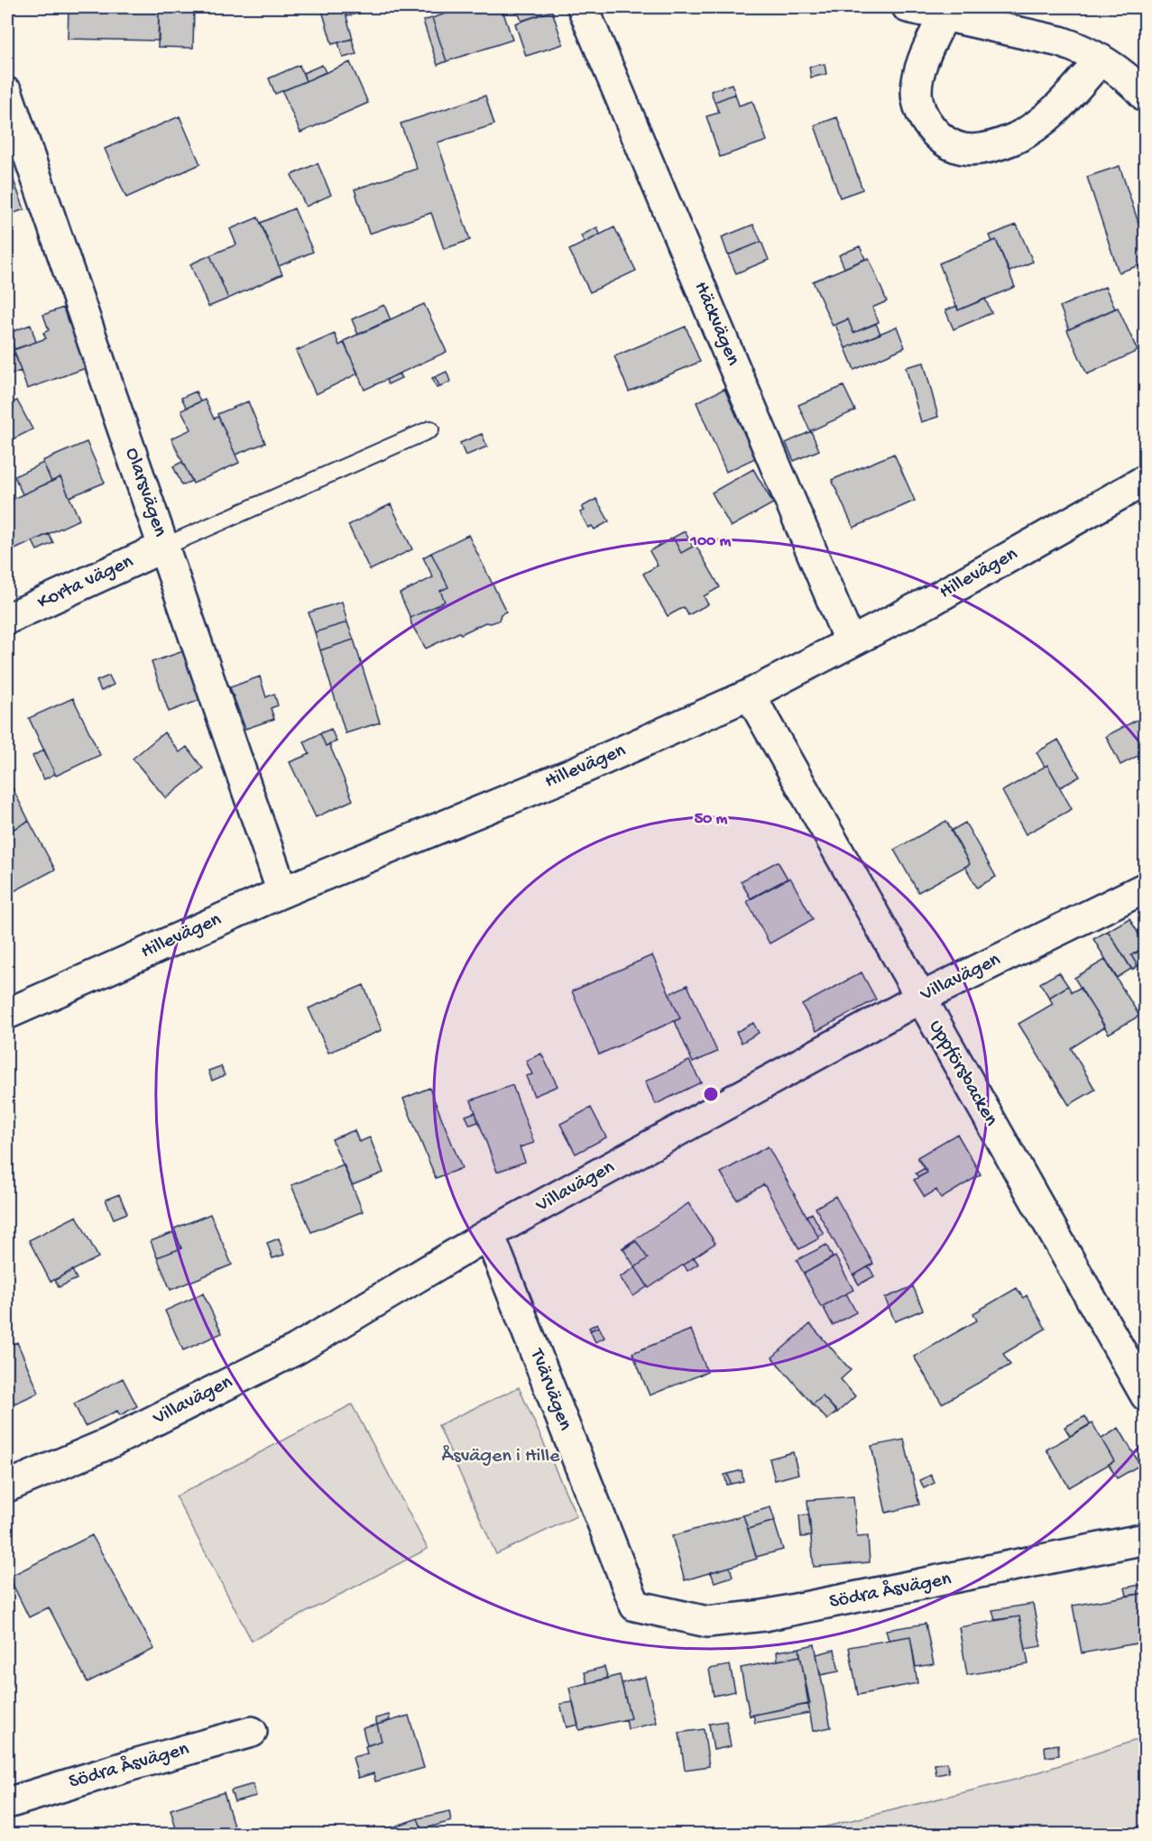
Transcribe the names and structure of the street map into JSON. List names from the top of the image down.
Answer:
{
  "streets": {
    "street": [
      "Häckvägen",
      "Olarsvägen",
      "Hillevägen",
      "Korta vägen",
      "Villavägen",
      "Uppförsbacken",
      "Tvärvägen",
      "Södra Åsvägen"
    ]
  },
  "crossings": [
    ["Häckvägen", "Hillevägen"],
    ["Olarsvägen", "Hillevägen"],
    ["Olarsvägen", "Korta vägen"],
    ["Hillevägen", "Uppförsbacken"],
    ["Villavägen", "Uppförsbacken"],
    ["Villavägen", "Tvärvägen"],
    ["Tvärvägen", "Södra Åsvägen"]
  ],
  "parks": ["Åsvägen i Hille"],
  "rings": ["100 m", "50 m"]
}
